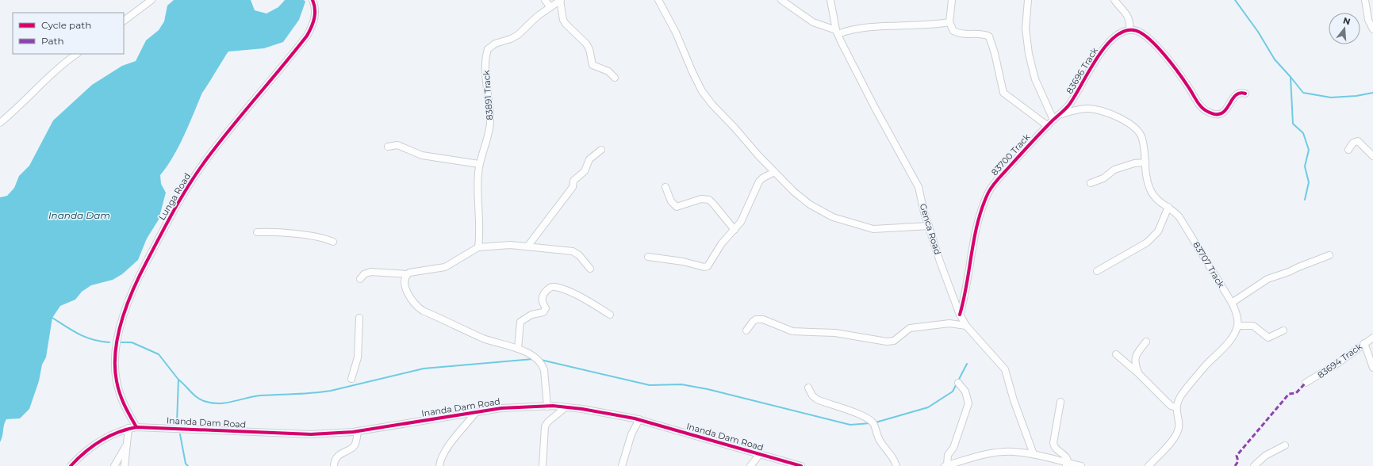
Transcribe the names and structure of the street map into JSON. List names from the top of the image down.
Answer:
{
  "streets": {
    "street": [
      "83696 Track",
      "83891 Track",
      "83700 Track",
      "Lunga Road",
      "Genca Road",
      "83707 Track",
      "83694 Track",
      "Inanda Dam Road"
    ]
  },
  "crossings": [
    ["83696 Track", "83700 Track"],
    ["83696 Track", "83707 Track"],
    ["83700 Track", "Genca Road"],
    ["Lunga Road", "Inanda Dam Road"]
  ],
  "water": ["Inanda Dam"],
  "legend": ["Cycle path", "Path"],
  "north": "top"
}
